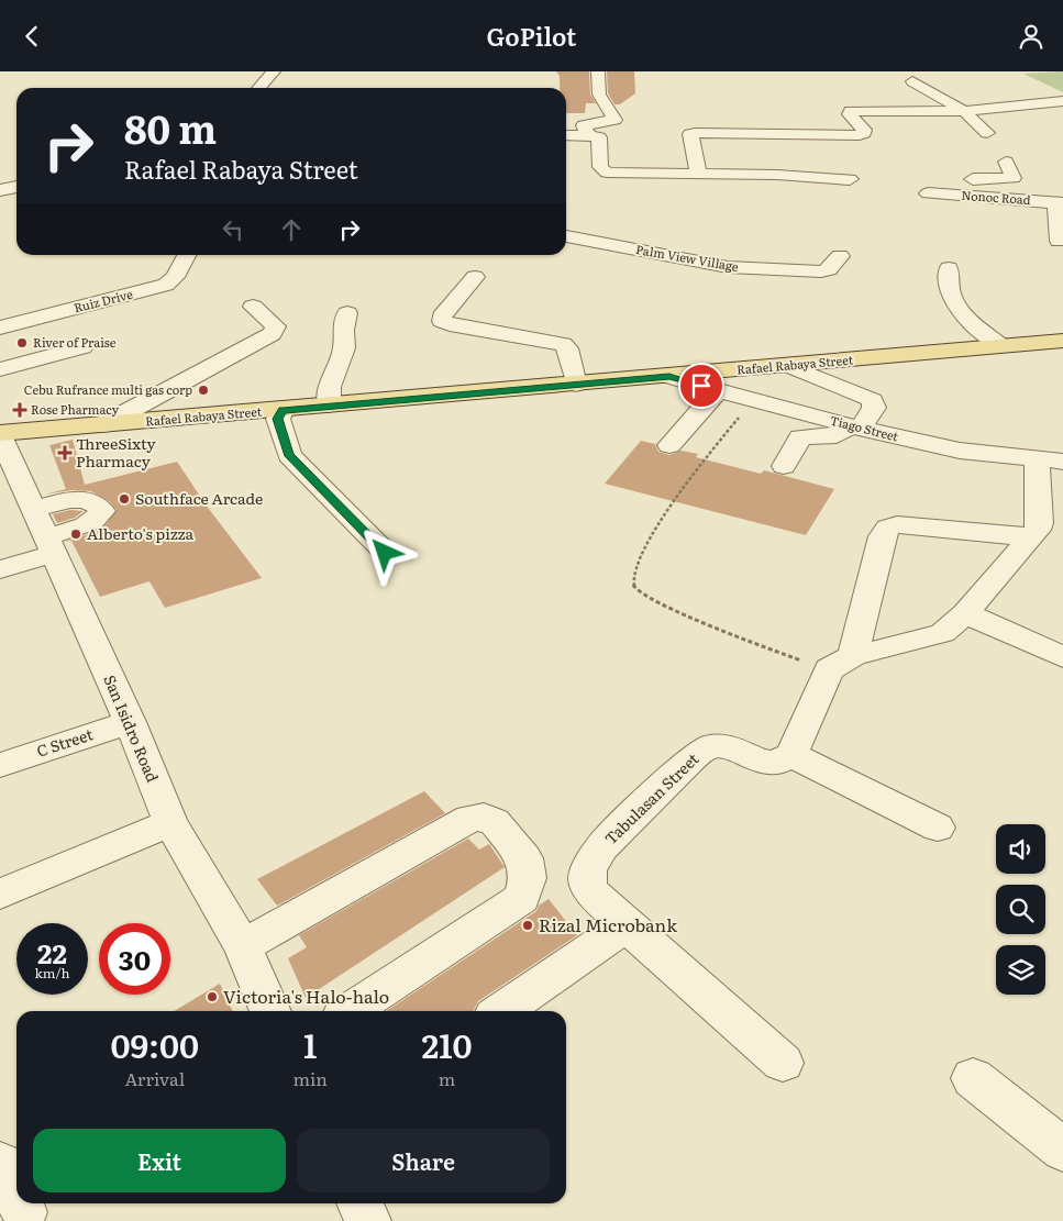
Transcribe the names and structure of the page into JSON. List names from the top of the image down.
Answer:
{
  "streets": {
    "main road": ["Rafael Rabaya Street"],
    "street": [
      "Nonoc Road",
      "Palm View Village",
      "Ruiz Drive",
      "Tiago Street",
      "San Isidro Road",
      "C Street",
      "Tabulasan Street"
    ]
  },
  "crossings": [
    ["Rafael Rabaya Street", "Tiago Street"],
    ["Rafael Rabaya Street", "San Isidro Road"],
    ["San Isidro Road", "C Street"]
  ],
  "places": {
    "other": [
      "River of Praise",
      "Cebu Rufrance multi gas corp",
      "Southface Arcade",
      "Alberto's pizza",
      "Rizal Microbank",
      "Victoria's Halo-halo"
    ],
    "health": ["Rose Pharmacy", "ThreeSixty Pharmacy"]
  },
  "page": {
    "header": "GoPilot",
    "turn": ["80 m", "Rafael Rabaya Street"],
    "speed": "22 km/h",
    "limit": "30",
    "eta": [
      "09:00",
      "Arrival",
      "1",
      "min",
      "210",
      "m"
    ],
    "buttons": ["Exit", "Share"]
  }
}
